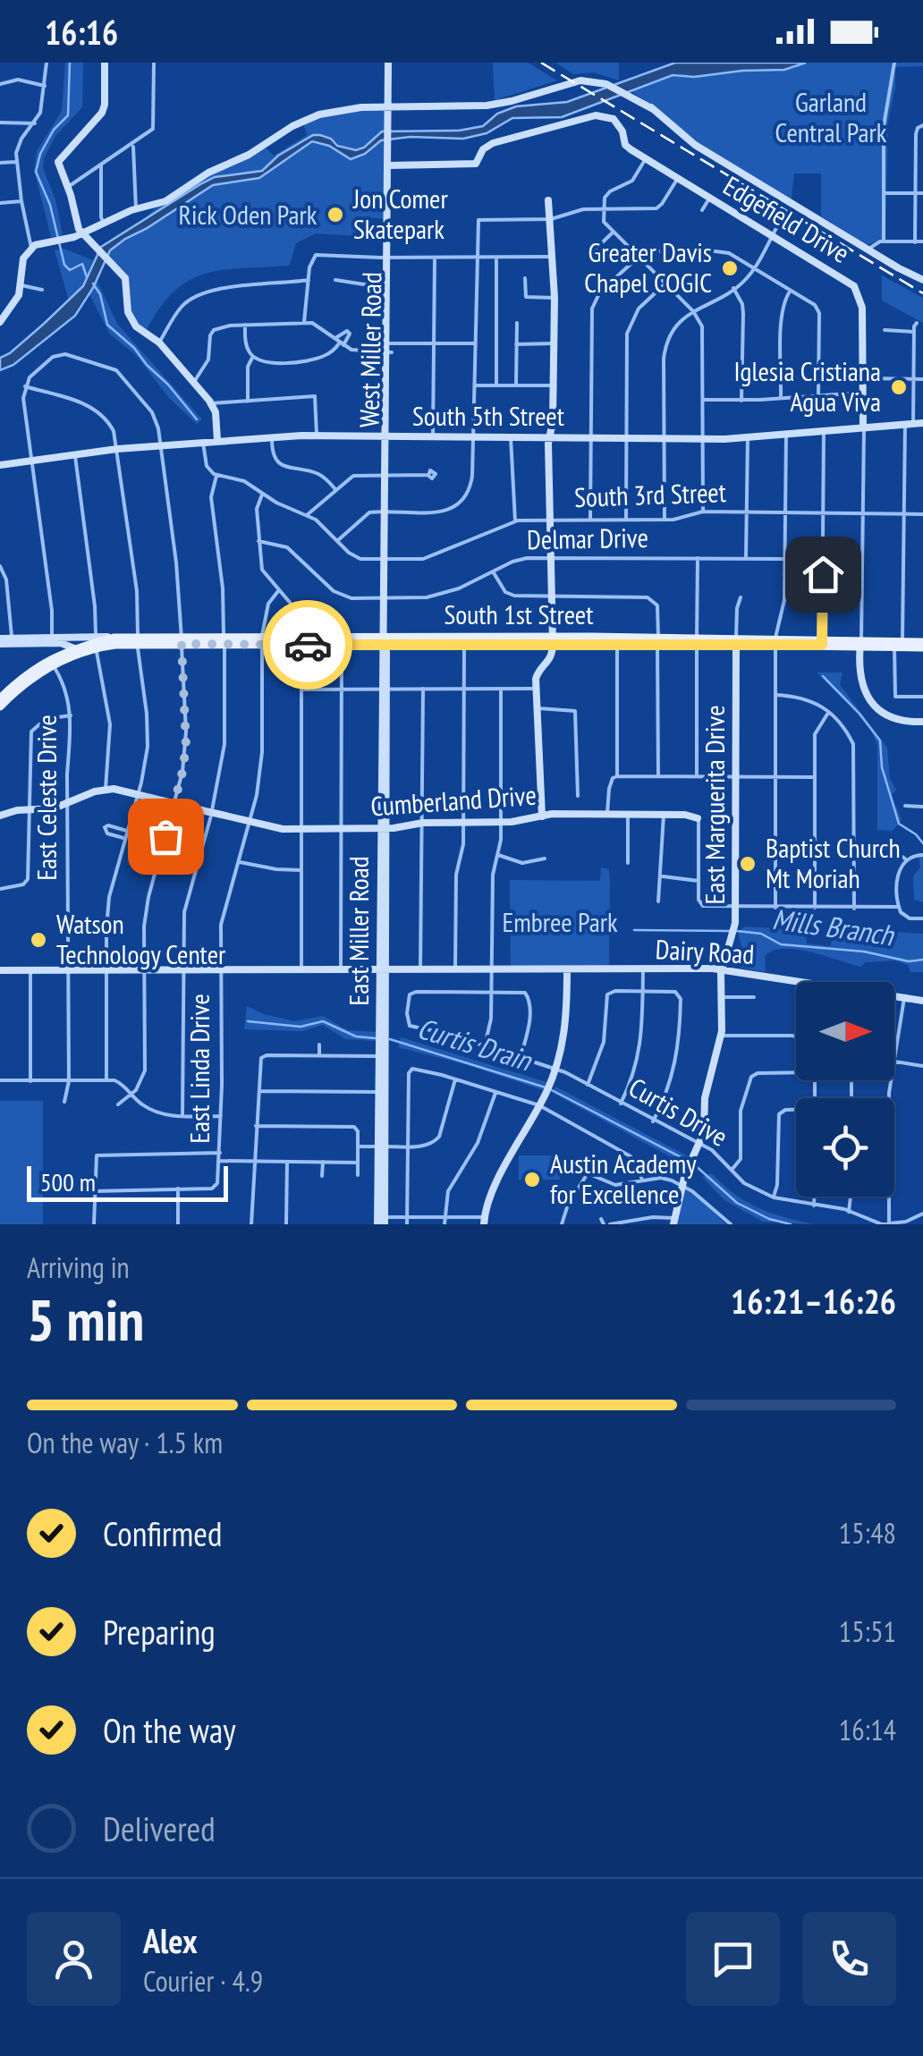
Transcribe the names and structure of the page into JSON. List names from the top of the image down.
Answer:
{
  "streets": {
    "main road": ["South 1st Street"],
    "street": [
      "Edgefield Drive",
      "West Miller Road",
      "South 5th Street",
      "South 3rd Street",
      "Delmar Drive",
      "East Celeste Drive",
      "Cumberland Drive",
      "East Marguerita Drive",
      "East Miller Road",
      "Dairy Road",
      "East Linda Drive",
      "Curtis Drive"
    ]
  },
  "crossings": [
    ["Edgefield Drive", "West Miller Road"],
    ["Edgefield Drive", "South 5th Street"],
    ["Edgefield Drive", "South 3rd Street"],
    ["Edgefield Drive", "South 1st Street"],
    ["West Miller Road", "South 5th Street"],
    ["West Miller Road", "South 3rd Street"],
    ["West Miller Road", "Delmar Drive"],
    ["West Miller Road", "South 1st Street"],
    ["West Miller Road", "East Miller Road"],
    ["South 1st Street", "East Marguerita Drive"],
    ["South 1st Street", "East Miller Road"],
    ["South 1st Street", "East Linda Drive"],
    ["East Celeste Drive", "Cumberland Drive"],
    ["East Celeste Drive", "Dairy Road"],
    ["Cumberland Drive", "East Miller Road"],
    ["Cumberland Drive", "East Linda Drive"],
    ["East Marguerita Drive", "Dairy Road"],
    ["East Marguerita Drive", "Curtis Drive"],
    ["East Miller Road", "Dairy Road"],
    ["Dairy Road", "East Linda Drive"]
  ],
  "water": ["Mills Branch", "Curtis Drain"],
  "parks": ["Garland Central Park", "Rick Oden Park", "Embree Park"],
  "places": [
    "Jon Comer Skatepark",
    "Greater Davis Chapel COGIC",
    "Iglesia Cristiana Agua Viva",
    "Baptist Church Mt Moriah",
    "Watson Technology Center",
    "Austin Academy for Excellence"
  ],
  "scale_bar": "500 m",
  "north": "right",
  "page": {
    "status": "16:16",
    "scale": "500 m",
    "heading": ["5 min", "Arriving in", "16:21–16:26"],
    "panel": ["Alex", "Courier · 4.9"],
    "bar": "On the way · 1.5 km",
    "list": [
      ["Confirmed", "15:48"],
      ["Preparing", "15:51"],
      ["On the way", "16:14"],
      "Delivered"
    ]
  }
}
